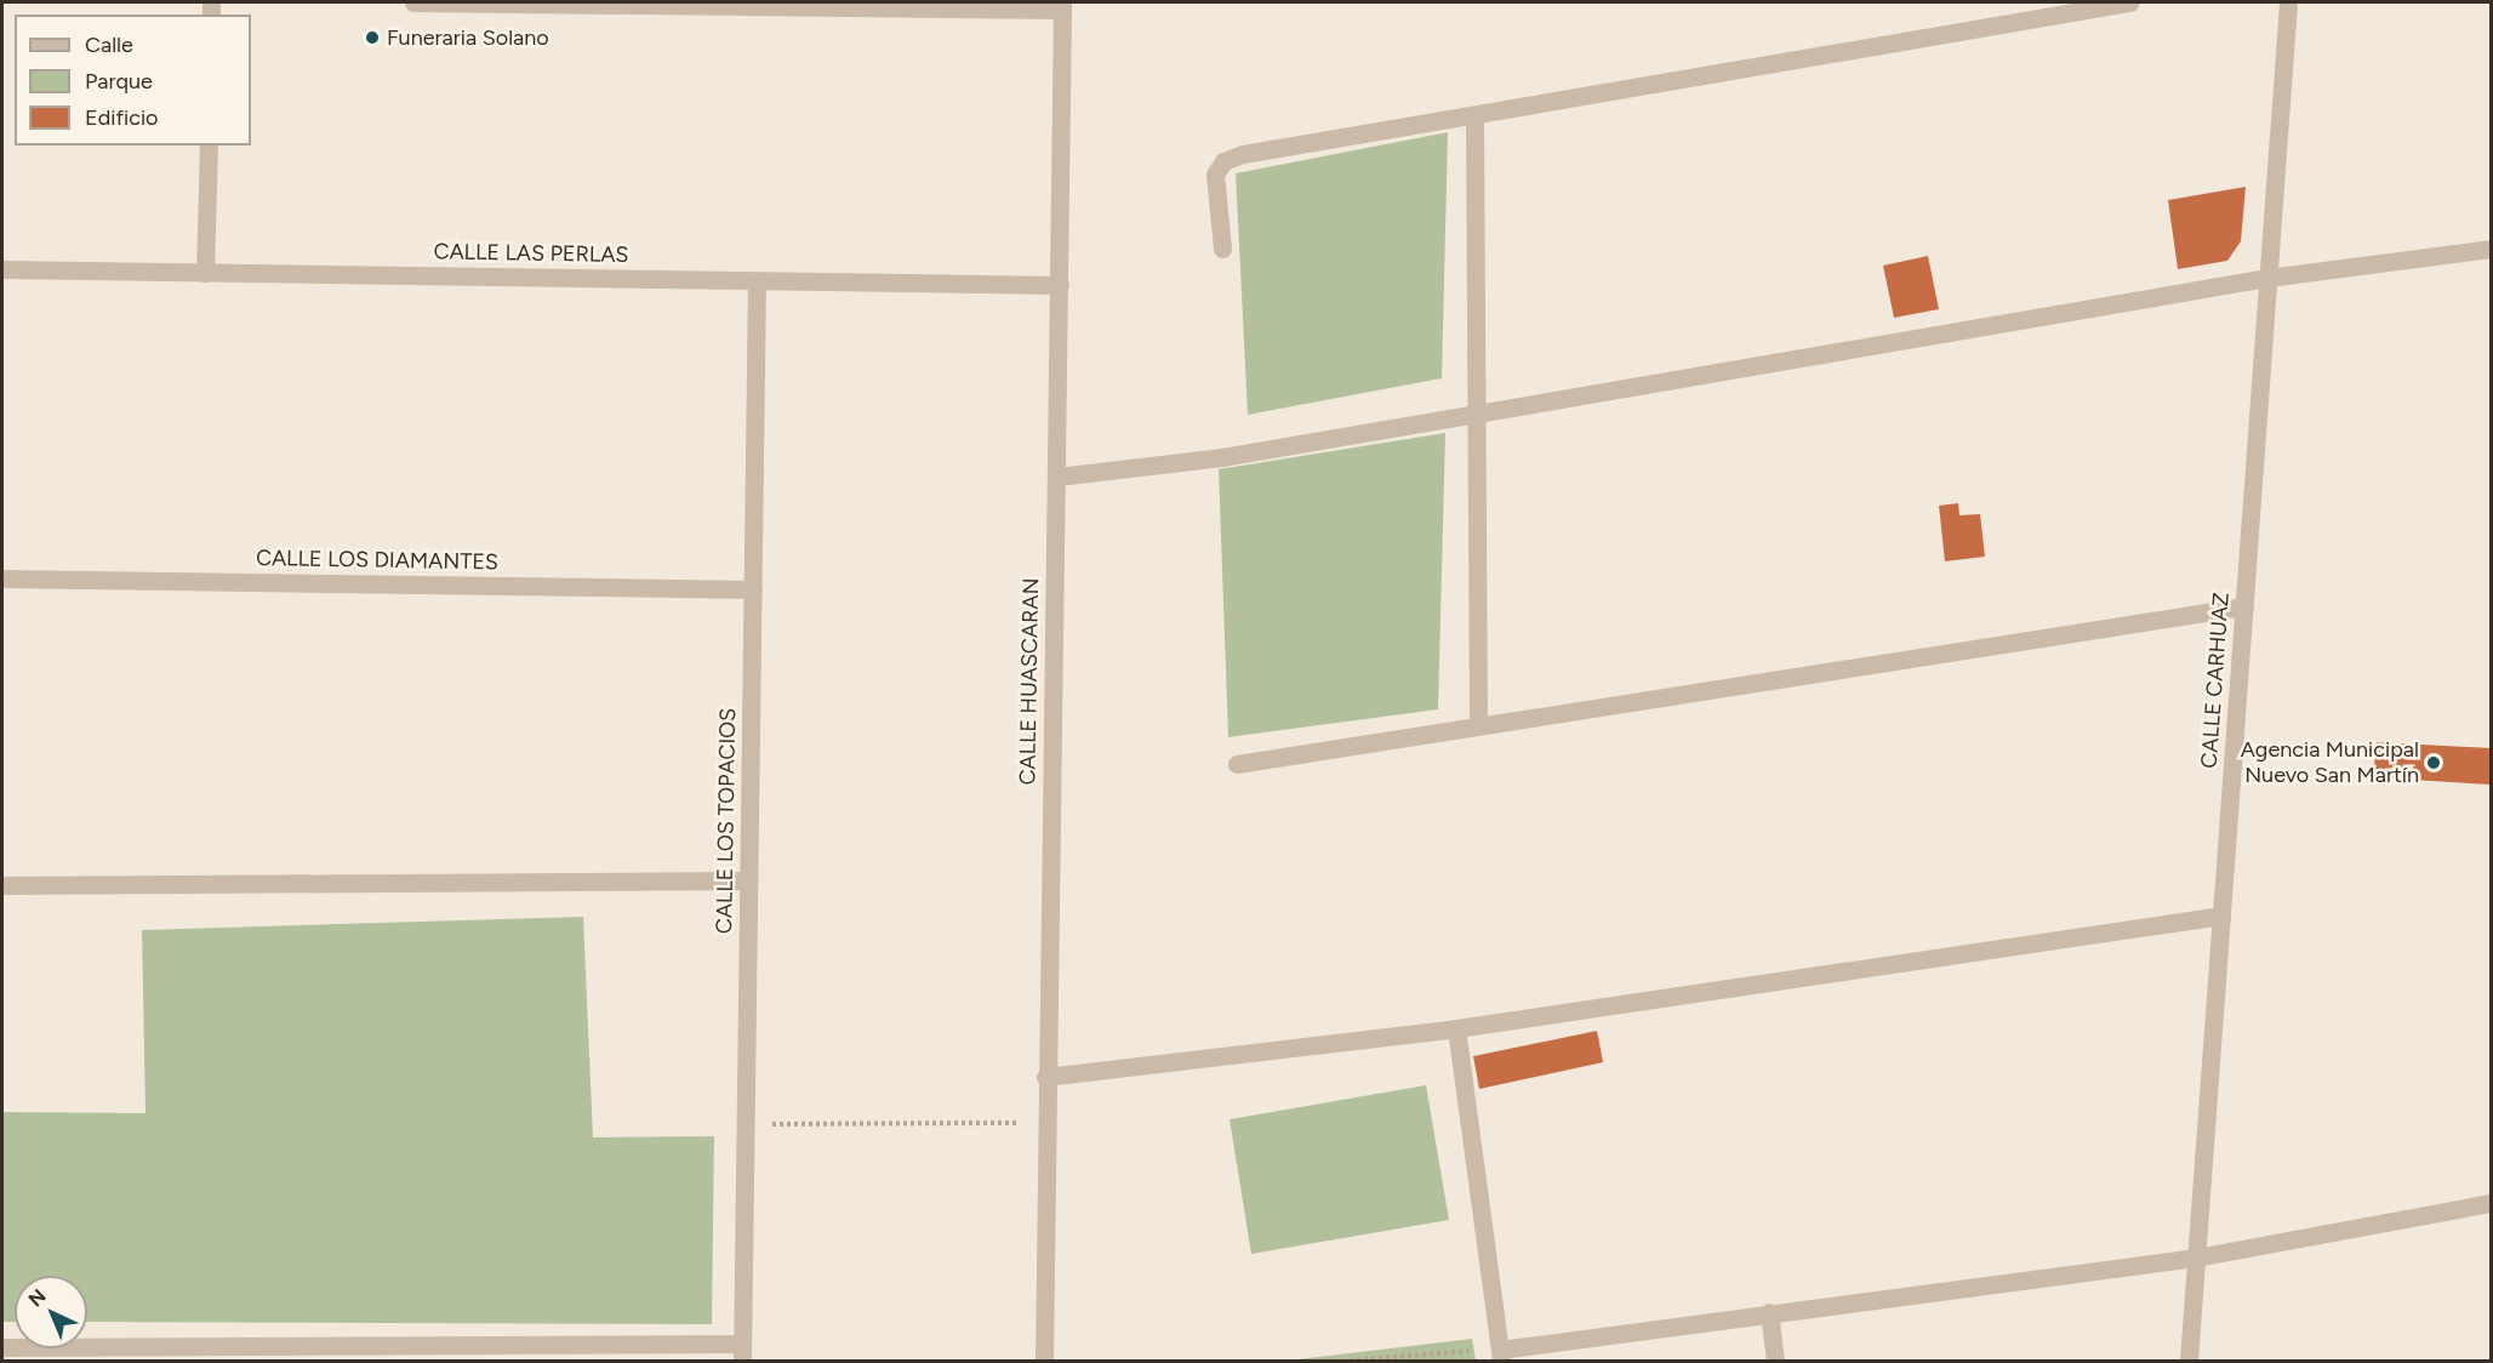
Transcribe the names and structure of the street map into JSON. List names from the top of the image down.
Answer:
{
  "streets": {
    "street": [
      "CALLE LAS PERLAS",
      "CALLE LOS DIAMANTES",
      "CALLE CARHUAZ",
      "CALLE HUASCARAN",
      "CALLE LOS TOPACIOS"
    ]
  },
  "crossings": [
    ["CALLE LAS PERLAS", "CALLE HUASCARAN"],
    ["CALLE LAS PERLAS", "CALLE LOS TOPACIOS"],
    ["CALLE LOS DIAMANTES", "CALLE LOS TOPACIOS"]
  ],
  "places": ["Funeraria Solano", "Agencia Municipal Nuevo San Martín"],
  "legend": ["Calle", "Parque", "Edificio"],
  "north": "top left"
}
